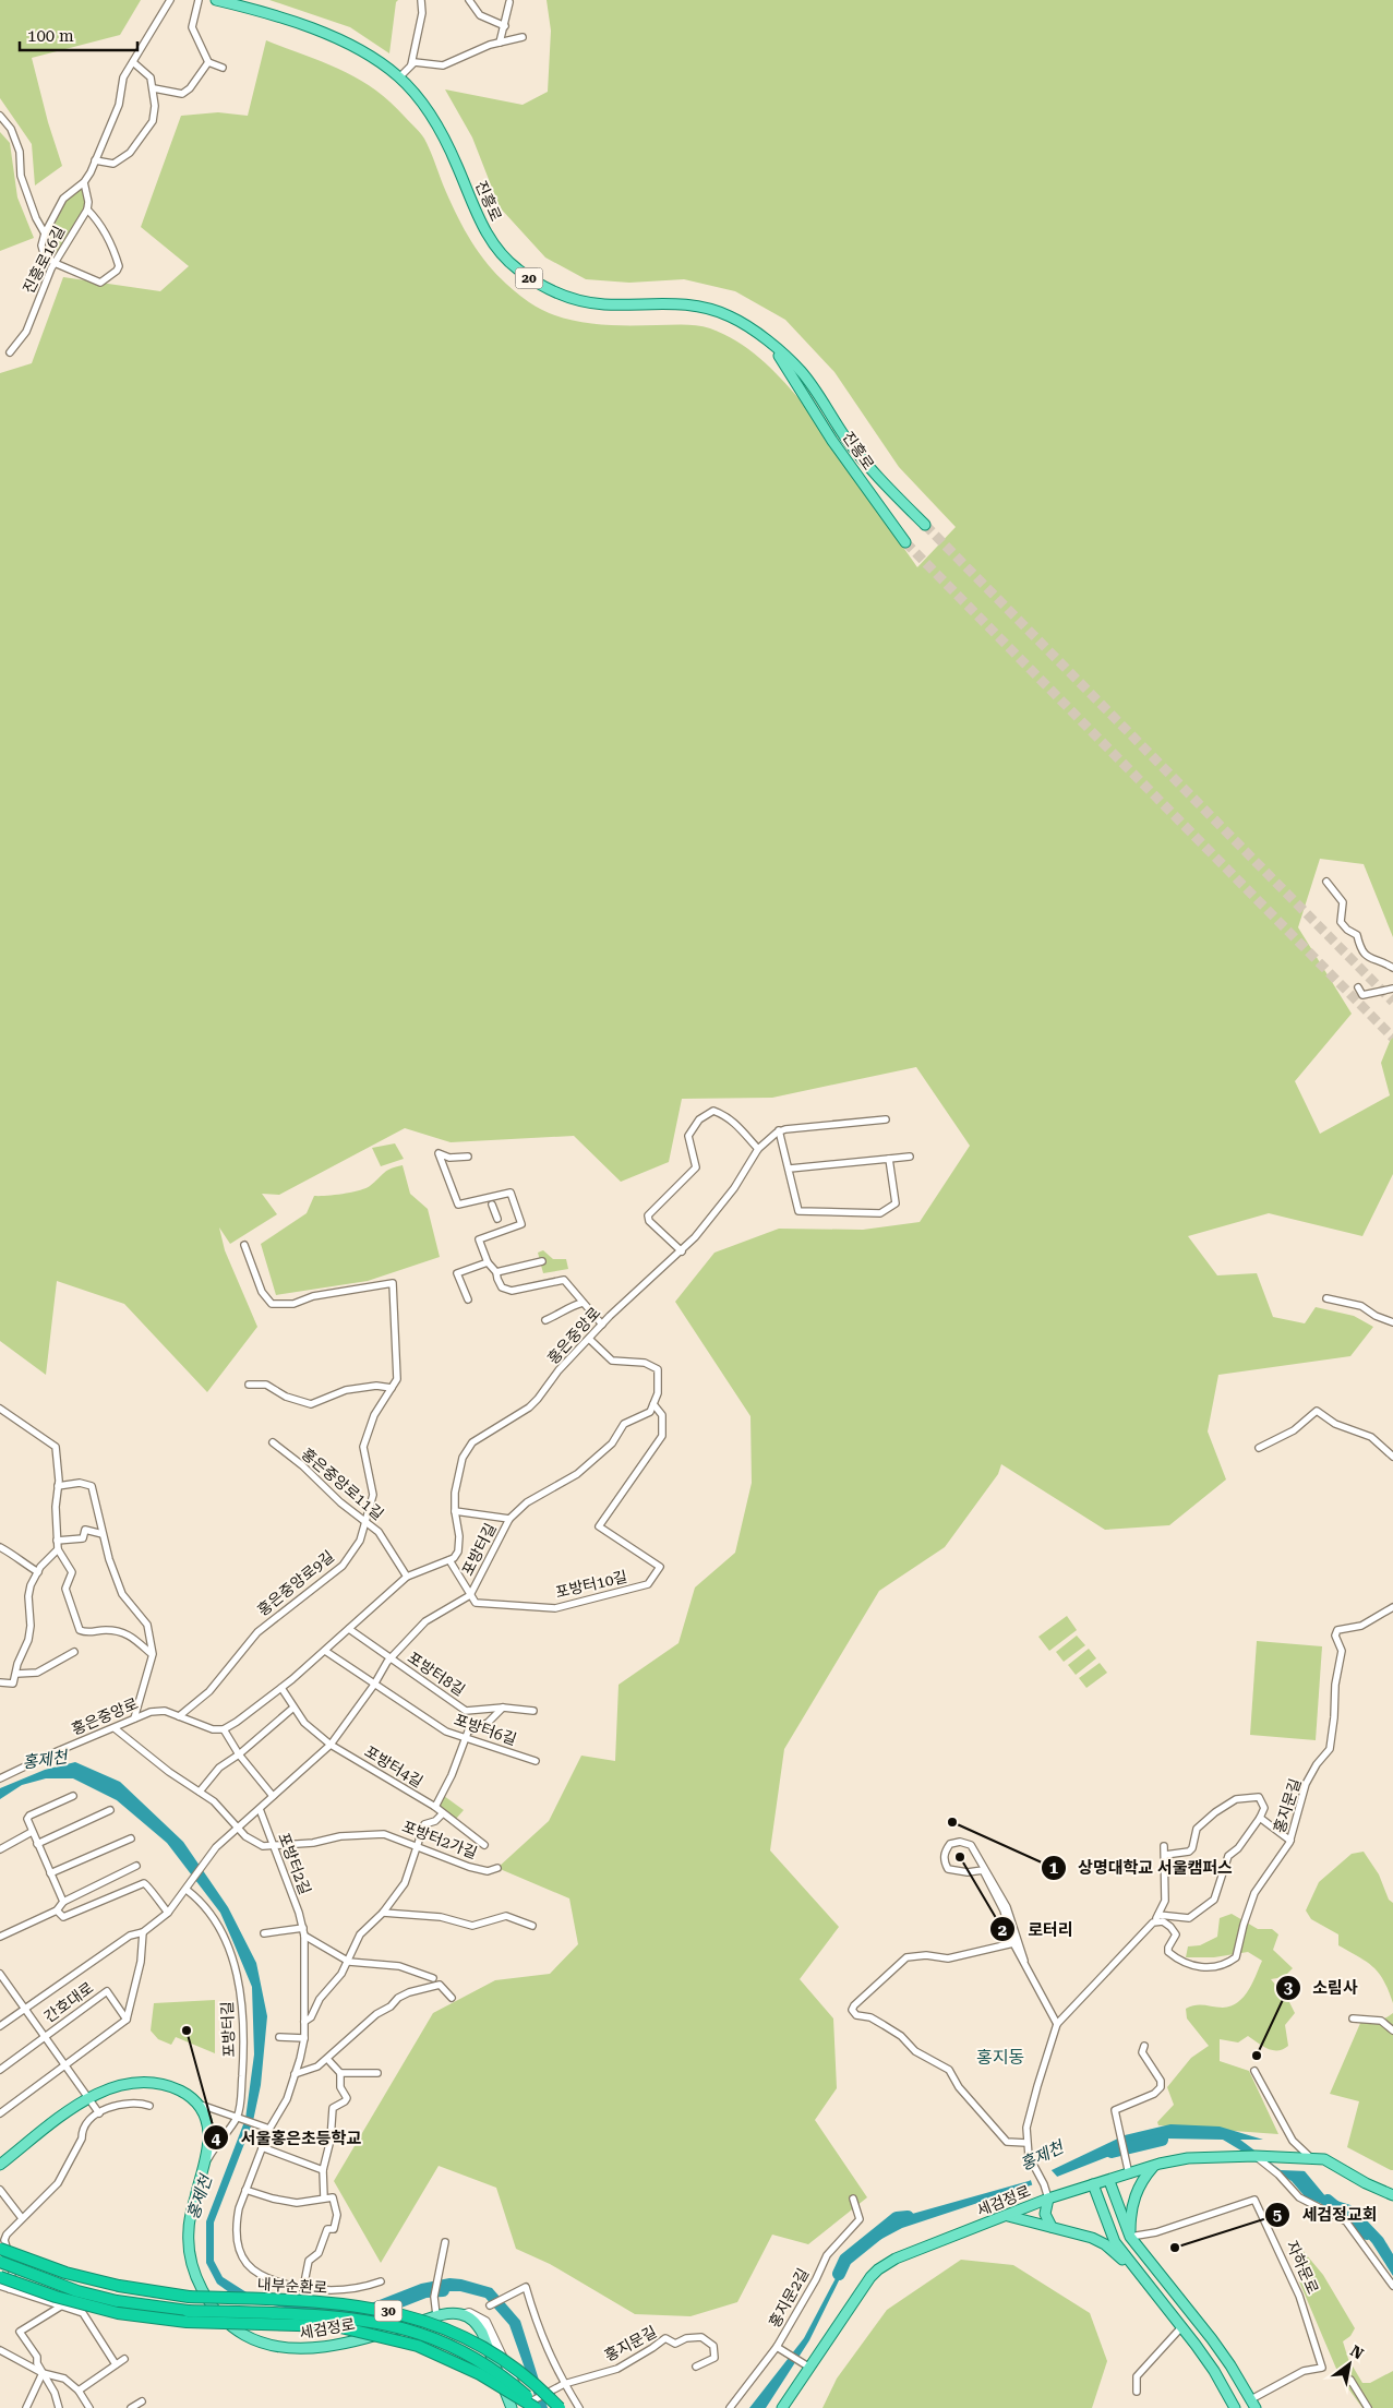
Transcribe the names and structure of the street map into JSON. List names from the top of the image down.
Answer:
{
  "streets": {
    "highway": ["내부순환로", "30"],
    "main road": [
      "진흥로",
      "20",
      "세검정로",
      "자하문로"
    ],
    "street": [
      "진흥로16길",
      "홍은중앙로",
      "홍은중앙로11길",
      "포방터길",
      "홍은중앙로9길",
      "포방터10길",
      "포방터8길",
      "포방터6길",
      "포방터4길",
      "홍지문길",
      "포방터2가길",
      "포방터2길",
      "간호대로",
      "홍지문2길"
    ]
  },
  "crossings": [
    ["홍은중앙로", "홍은중앙로9길"],
    ["홍은중앙로11길", "홍은중앙로9길"],
    ["포방터길", "포방터10길"],
    ["포방터길", "포방터8길"],
    ["포방터길", "포방터6길"],
    ["포방터길", "포방터4길"],
    ["포방터길", "포방터2길"],
    ["포방터2가길", "포방터2길"],
    ["세검정로", "자하문로"]
  ],
  "districts": ["홍지동"],
  "water": ["홍제천"],
  "places": [
    "상명대학교 서울캠퍼스",
    "로터리",
    "서울홍은초등학교",
    "소림사",
    "세검정교회"
  ],
  "scale_bar": "100 m",
  "north": "top right"
}
